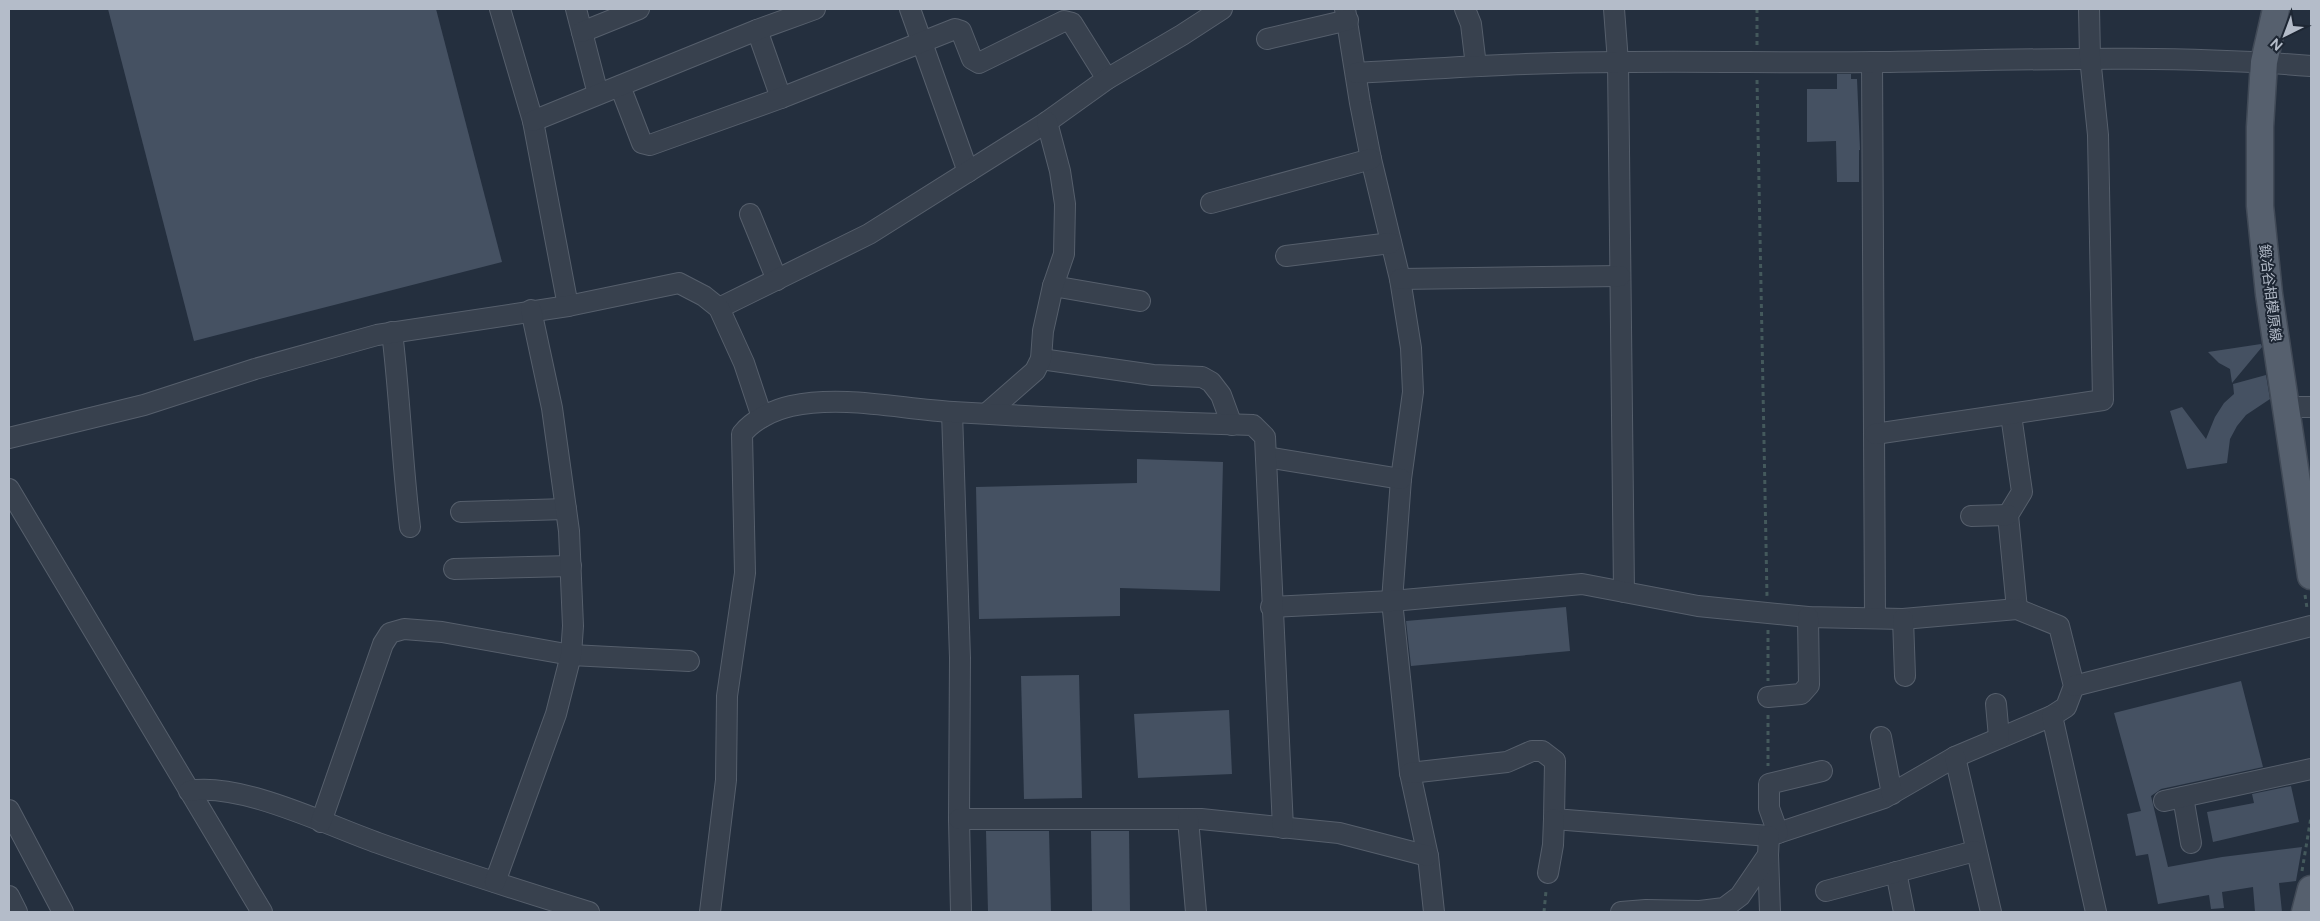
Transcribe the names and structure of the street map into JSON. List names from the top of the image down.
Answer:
{
  "streets": {
    "main road": ["鍛冶谷相模原線"]
  },
  "north": "bottom left"
}
